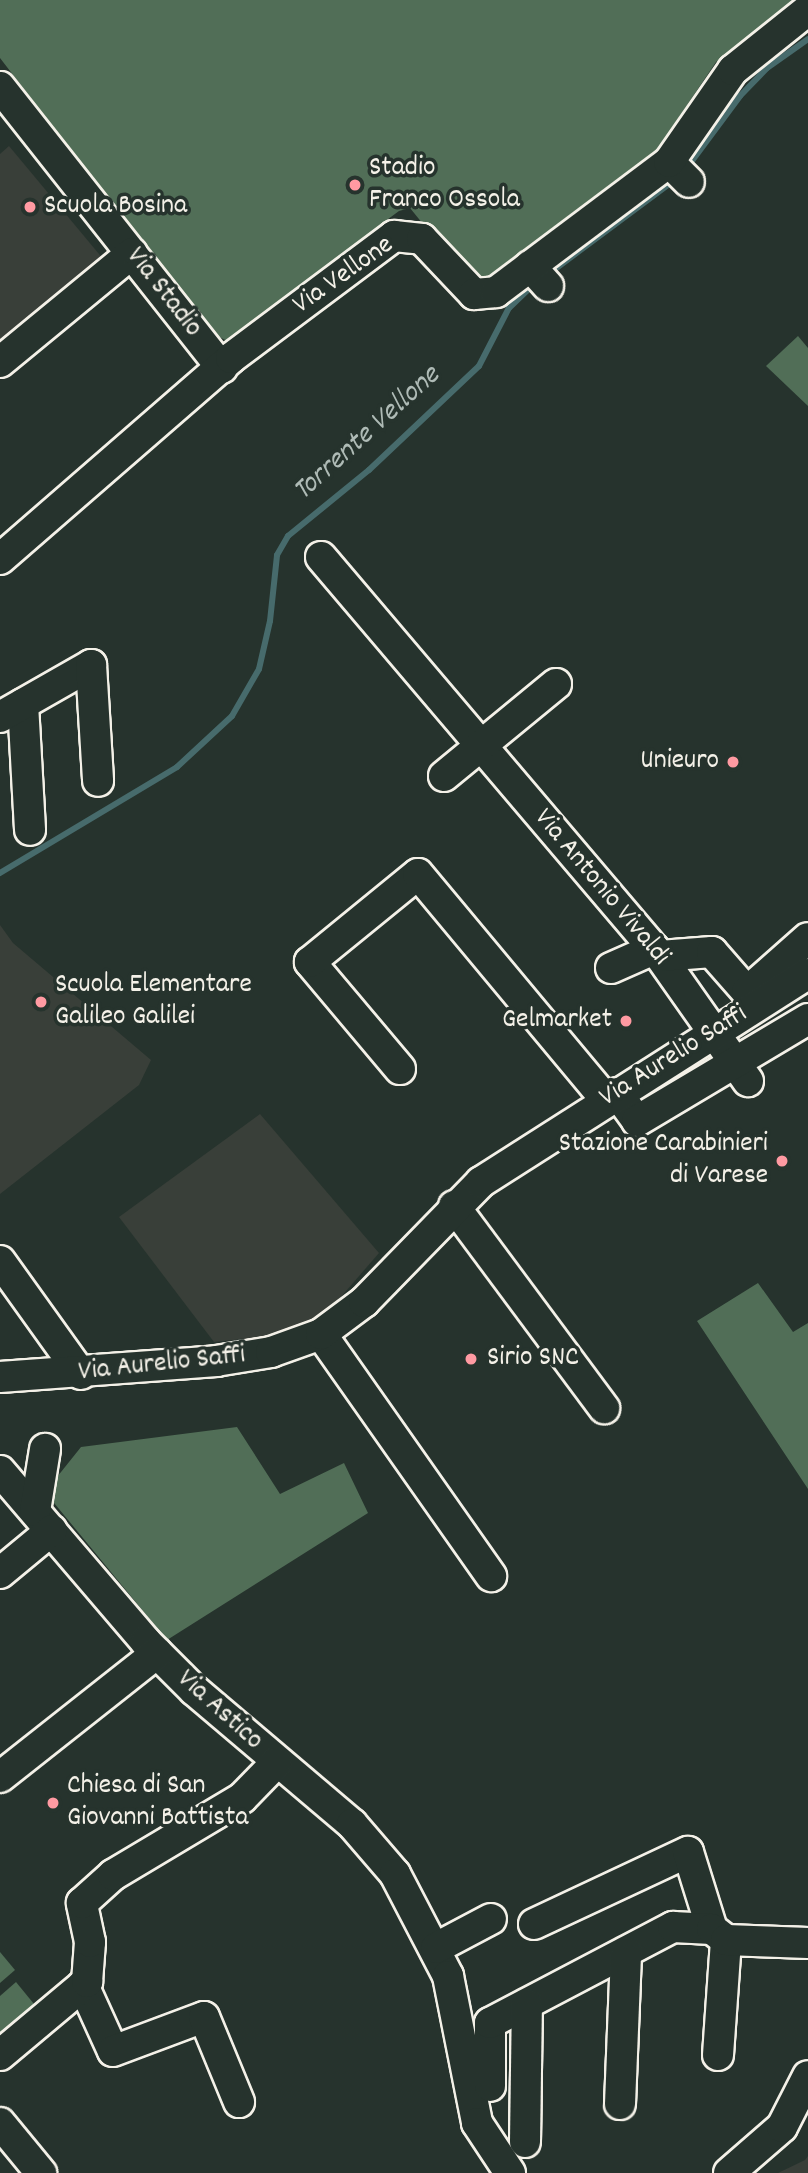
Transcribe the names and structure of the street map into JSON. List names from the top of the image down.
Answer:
{
  "streets": {
    "street": [
      "Via Vellone",
      "Via Stadio",
      "Via Antonio Vivaldi",
      "Via Aurelio Saffi",
      "Via Astico"
    ]
  },
  "crossings": [
    ["Via Vellone", "Via Stadio"],
    ["Via Antonio Vivaldi", "Via Aurelio Saffi"]
  ],
  "water": ["Torrente Vellone"],
  "places": [
    "Stadio Franco Ossola",
    "Scuola Bosina",
    "Unieuro",
    "Scuola Elementare Galileo Galilei",
    "Gelmarket",
    "Stazione Carabinieri di Varese",
    "Sirio SNC",
    "Chiesa di San Giovanni Battista"
  ]
}
